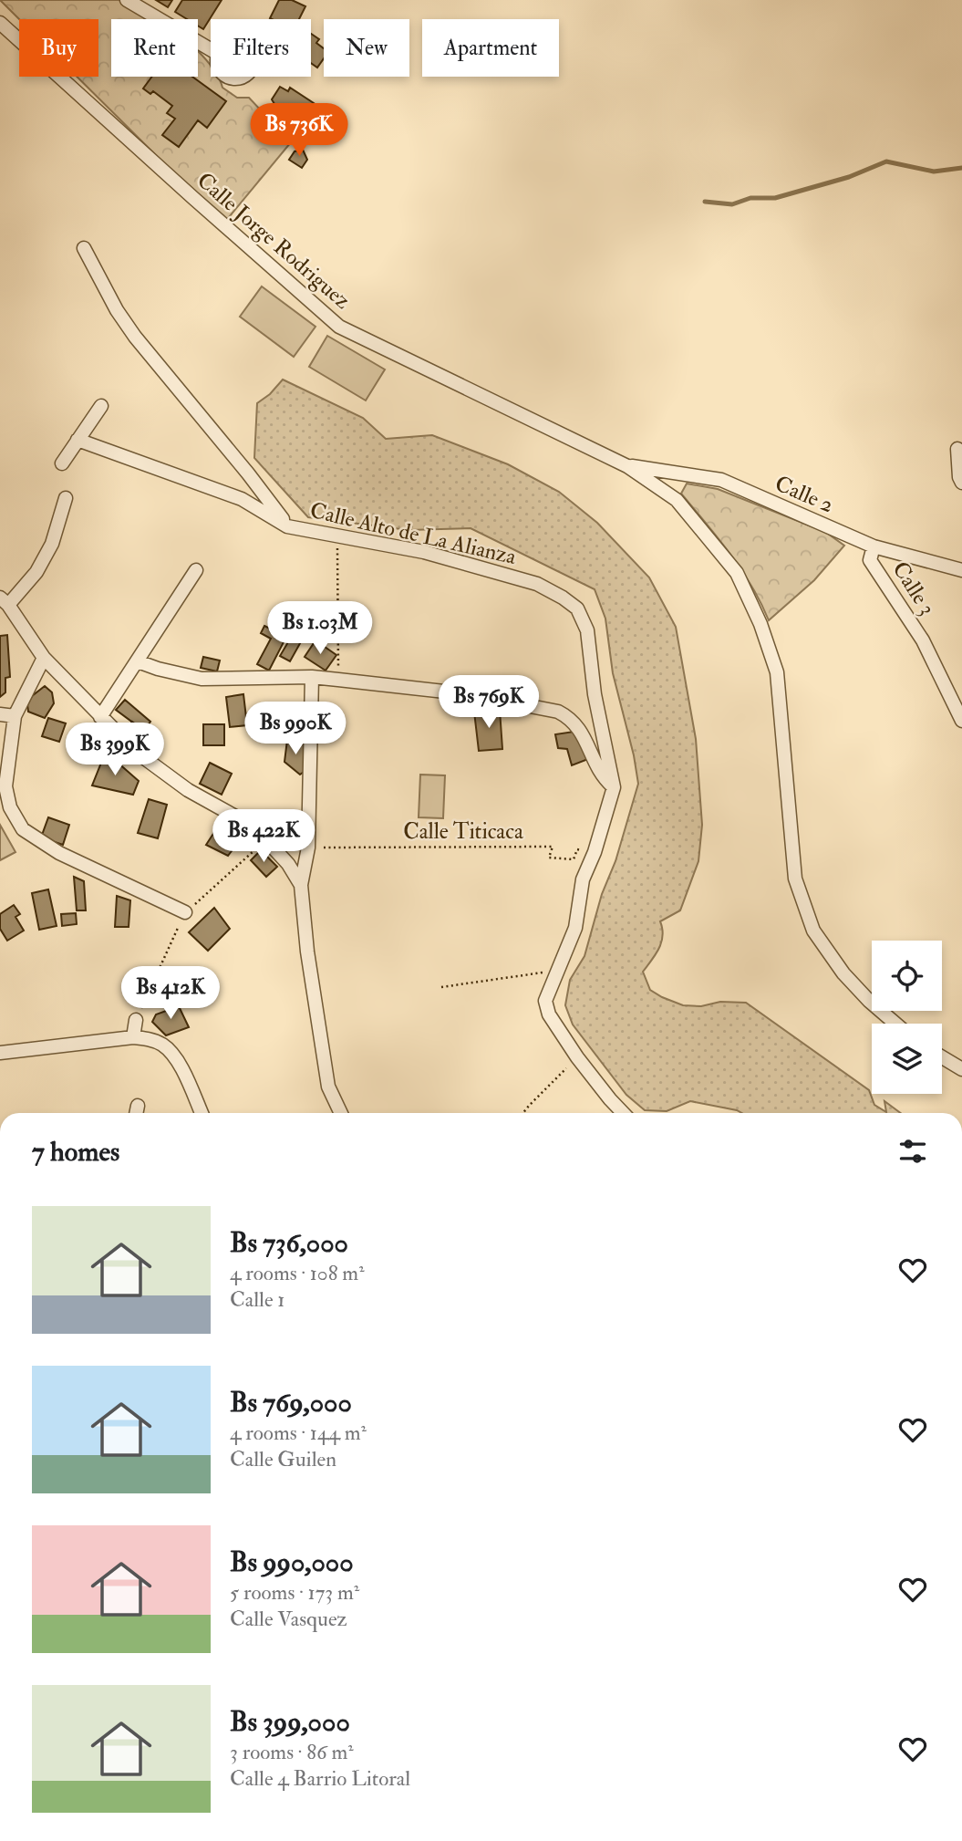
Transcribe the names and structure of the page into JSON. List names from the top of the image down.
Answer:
{
  "streets": {
    "street": [
      "Calle Jorge Rodriguez",
      "Calle 2",
      "Calle Alto de La Alianza",
      "Calle 3"
    ],
    "path": ["Calle Titicaca"]
  },
  "crossings": [
    ["Calle Jorge Rodriguez", "Calle 2"],
    ["Calle 2", "Calle 3"],
    ["Calle Alto de La Alianza", "Calle Titicaca"]
  ],
  "page": {
    "chip": [
      "Buy",
      "Rent",
      "Filters",
      "New",
      "Apartment"
    ],
    "price": [
      "Bs 736K",
      "Bs 1.03M",
      "Bs 769K",
      "Bs 990K",
      "Bs 399K",
      "Bs 422K",
      "Bs 412K"
    ],
    "heading": "7 homes",
    "list": [
      {
        "name": "Bs 736,000",
        "note": "4 rooms · 108 m² · Calle 1"
      },
      {
        "name": "Bs 769,000",
        "note": "4 rooms · 144 m² · Calle Guilen"
      },
      {
        "name": "Bs 990,000",
        "note": "5 rooms · 173 m² · Calle Vasquez"
      },
      {
        "name": "Bs 399,000",
        "note": "3 rooms · 86 m² · Calle 4 Barrio Litoral"
      }
    ]
  }
}
